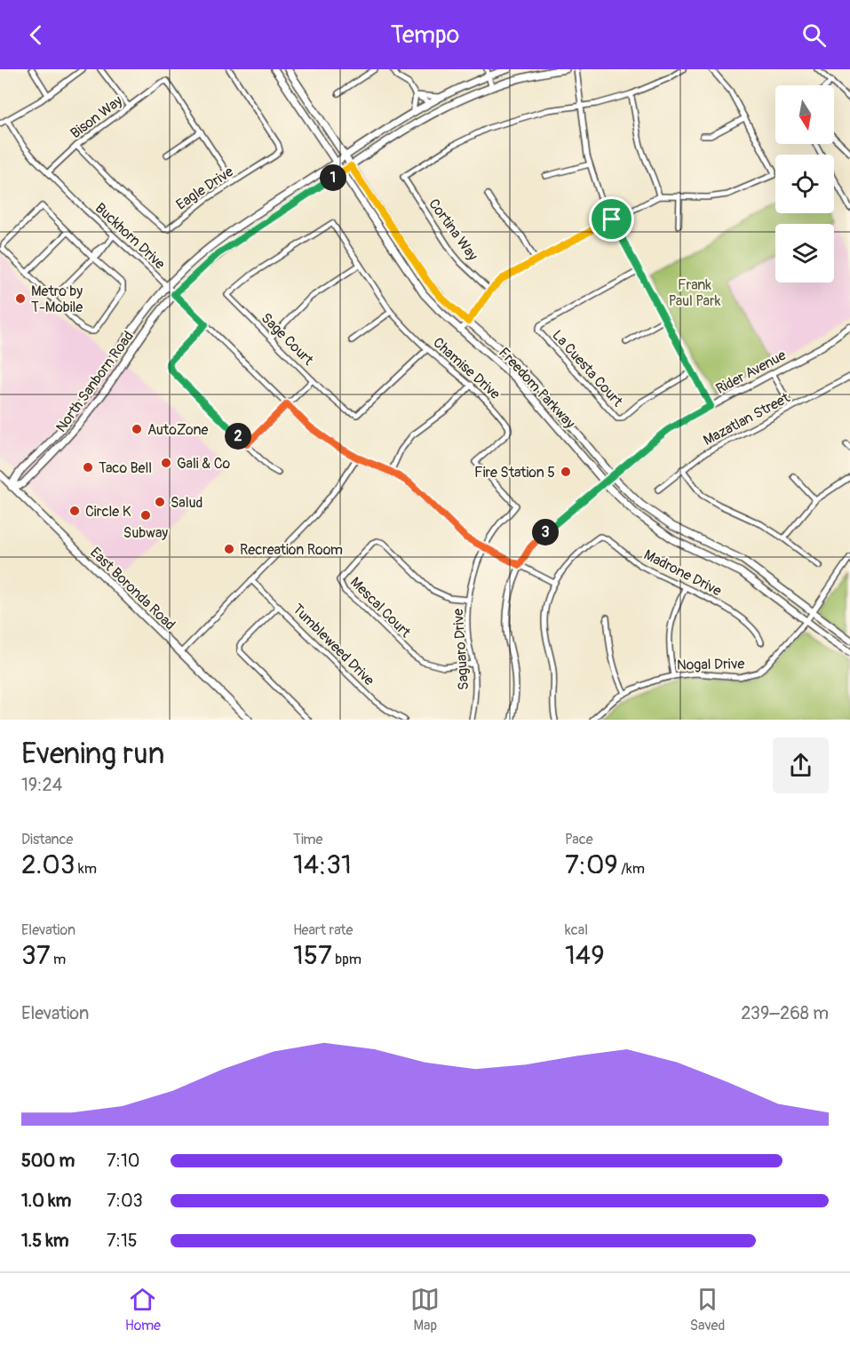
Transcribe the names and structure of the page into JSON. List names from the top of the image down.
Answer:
{
  "streets": {
    "main road": ["North Sanborn Road", "Freedom Parkway", "East Boronda Road"],
    "street": [
      "Bison Way",
      "Eagle Drive",
      "Cortina Way",
      "Buckhorn Drive",
      "Sage Court",
      "Chamise Drive",
      "La Cuesta Court",
      "Rider Avenue",
      "Mazatlan Street",
      "Madrone Drive",
      "Mescal Court",
      "Tumbleweed Drive",
      "Saguaro Drive",
      "Nogal Drive"
    ]
  },
  "crossings": [
    ["Bison Way", "Eagle Drive"],
    ["Bison Way", "Buckhorn Drive"],
    ["Buckhorn Drive", "Chamise Drive"],
    ["Buckhorn Drive", "Rider Avenue"],
    ["Buckhorn Drive", "North Sanborn Road"],
    ["Buckhorn Drive", "Madrone Drive"],
    ["Buckhorn Drive", "Saguaro Drive"],
    ["Sage Court", "Chamise Drive"],
    ["Chamise Drive", "Saguaro Drive"],
    ["Rider Avenue", "Freedom Parkway"],
    ["North Sanborn Road", "Freedom Parkway"],
    ["North Sanborn Road", "East Boronda Road"],
    ["Freedom Parkway", "Nogal Drive"],
    ["Mescal Court", "Saguaro Drive"]
  ],
  "parks": ["Frank Paul Park"],
  "places": [
    "Metro by T-Mobile",
    "AutoZone",
    "Gali & Co",
    "Taco Bell",
    "Fire Station 5",
    "Salud",
    "Circle K",
    "Subway",
    "Recreation Room"
  ],
  "north": "bottom",
  "page": {
    "header": "Tempo",
    "pins": ["1", "2", "3"],
    "heading": ["Evening run", "19:24"],
    "stats": [
      ["Distance", "2.03 km"],
      ["Time", "14:31"],
      ["Pace", "7:09 /km"],
      ["Elevation", "37 m"],
      ["Heart rate", "157 bpm"],
      ["kcal", "149"]
    ],
    "chart": ["Elevation", "239–268 m"],
    "list": [
      {
        "name": "500 m",
        "note": "7:10"
      },
      {
        "name": "1.0 km",
        "note": "7:03"
      },
      {
        "name": "1.5 km",
        "note": "7:15"
      }
    ],
    "tabs": ["Home", "Map", "Saved"]
  }
}
